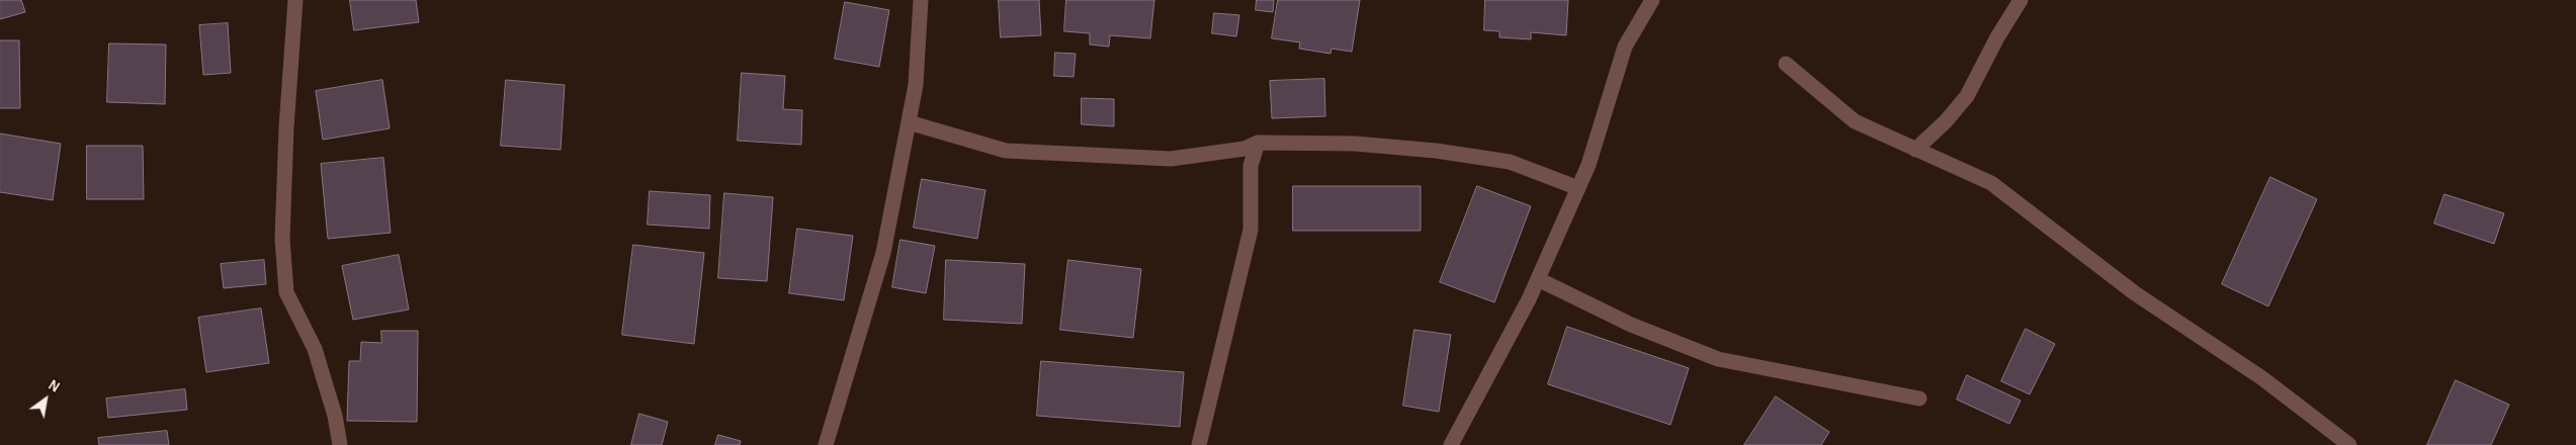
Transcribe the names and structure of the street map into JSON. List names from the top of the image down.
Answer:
{
  "north": "top right"
}
